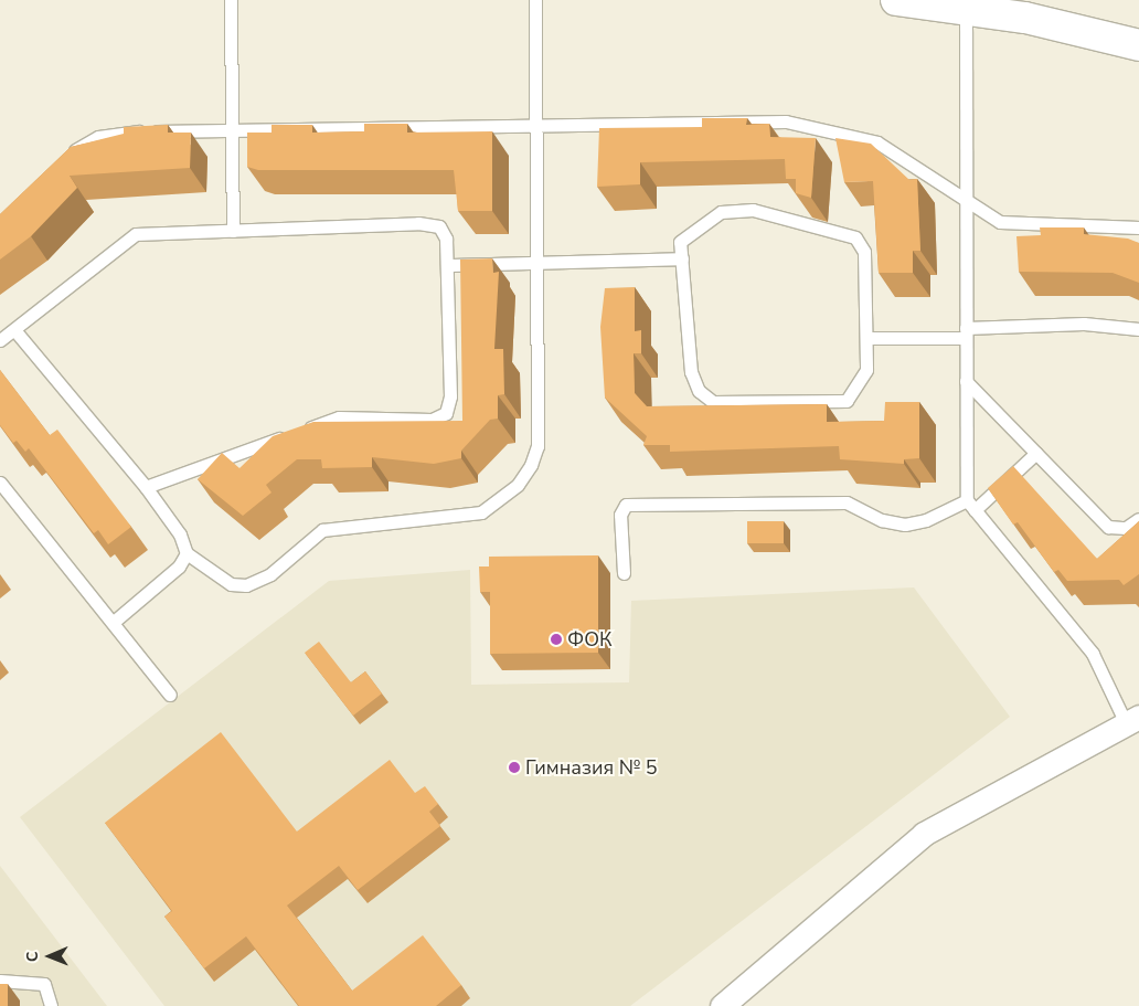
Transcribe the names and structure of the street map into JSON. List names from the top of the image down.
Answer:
{
  "places": ["ФОК", "Гимназия № 5"],
  "north": "left"
}
